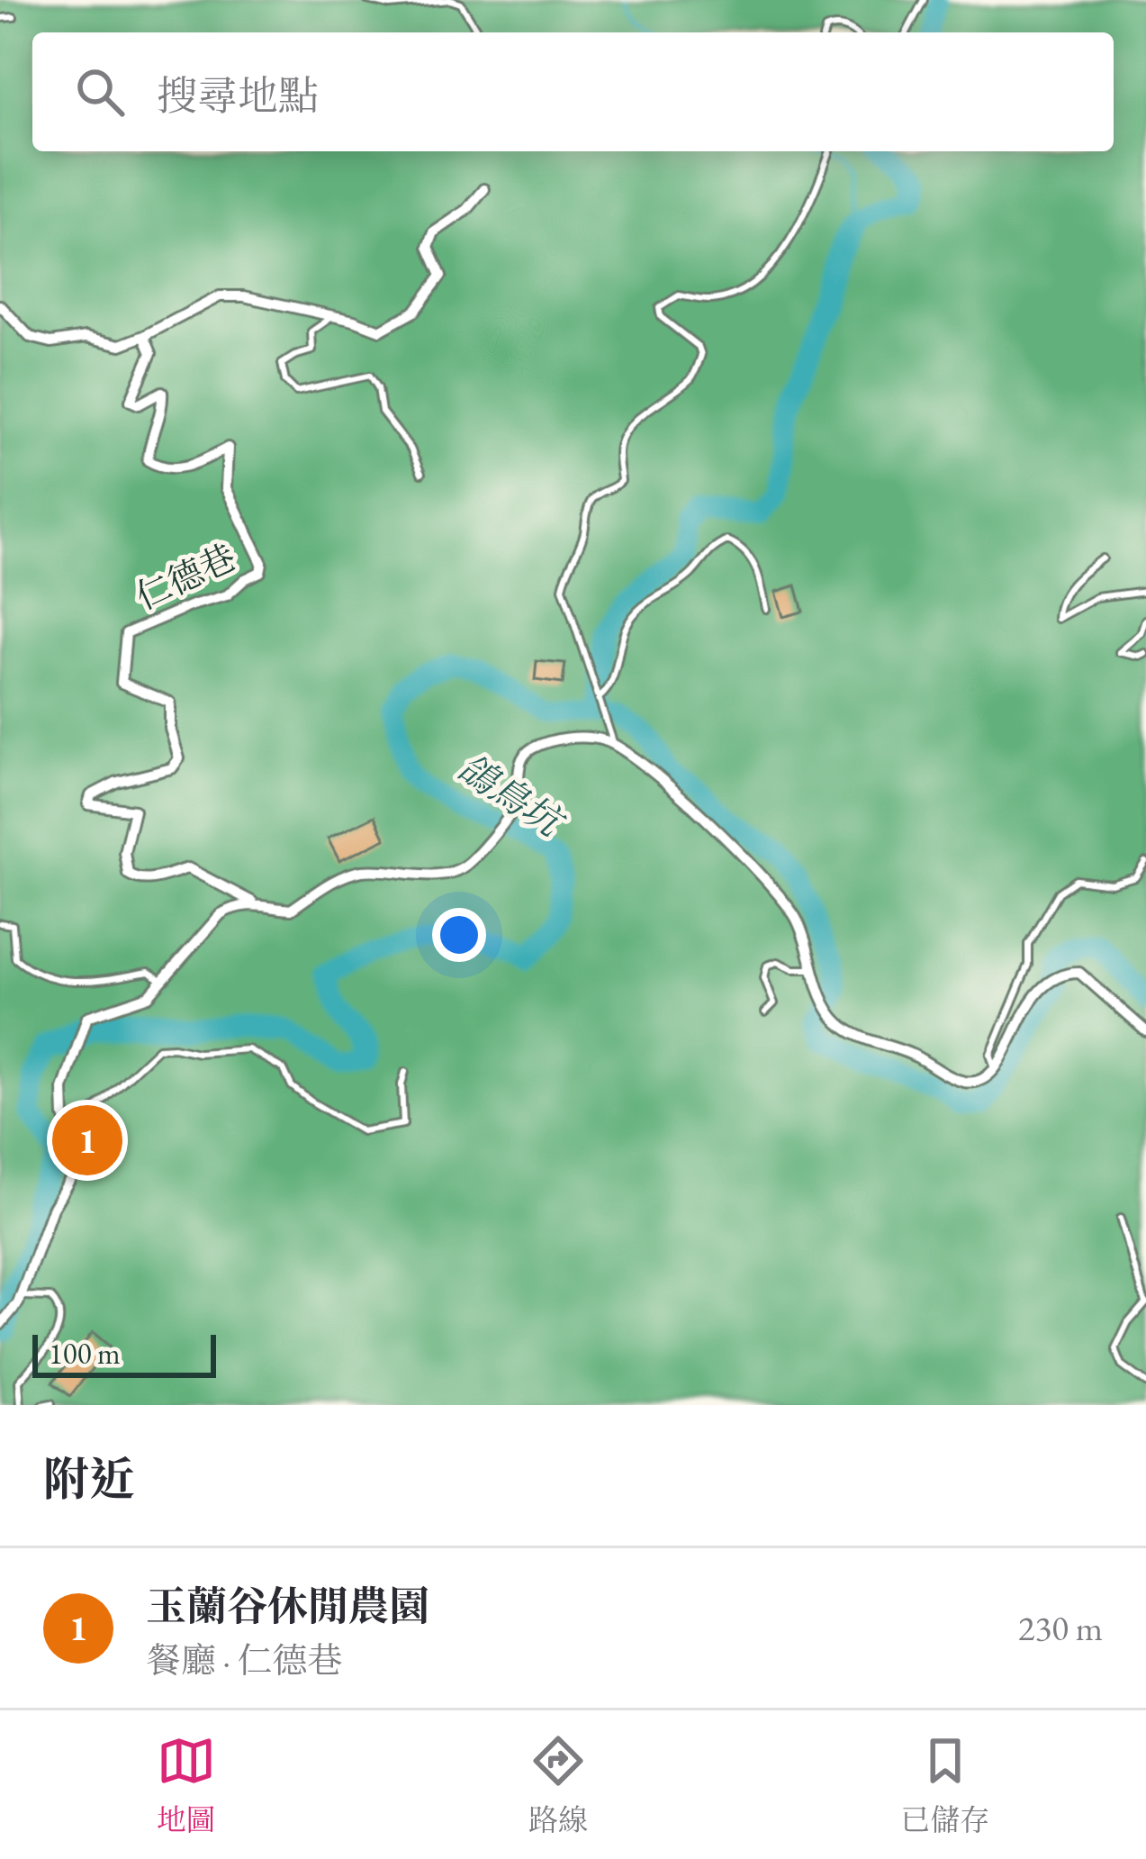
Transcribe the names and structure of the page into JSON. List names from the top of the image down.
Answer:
{
  "streets": {
    "street": ["仁德巷"]
  },
  "water": ["鴿鳥坑"],
  "scale_bar": "100 m",
  "page": {
    "search": "搜尋地點",
    "pins": "1",
    "scale": "100 m",
    "heading": "附近",
    "list": [
      {
        "mark": "1",
        "name": "玉蘭谷休閒農園",
        "note": "餐廳 · 仁德巷",
        "value": "230 m"
      }
    ],
    "nav": ["地圖", "路線", "已儲存"]
  }
}
